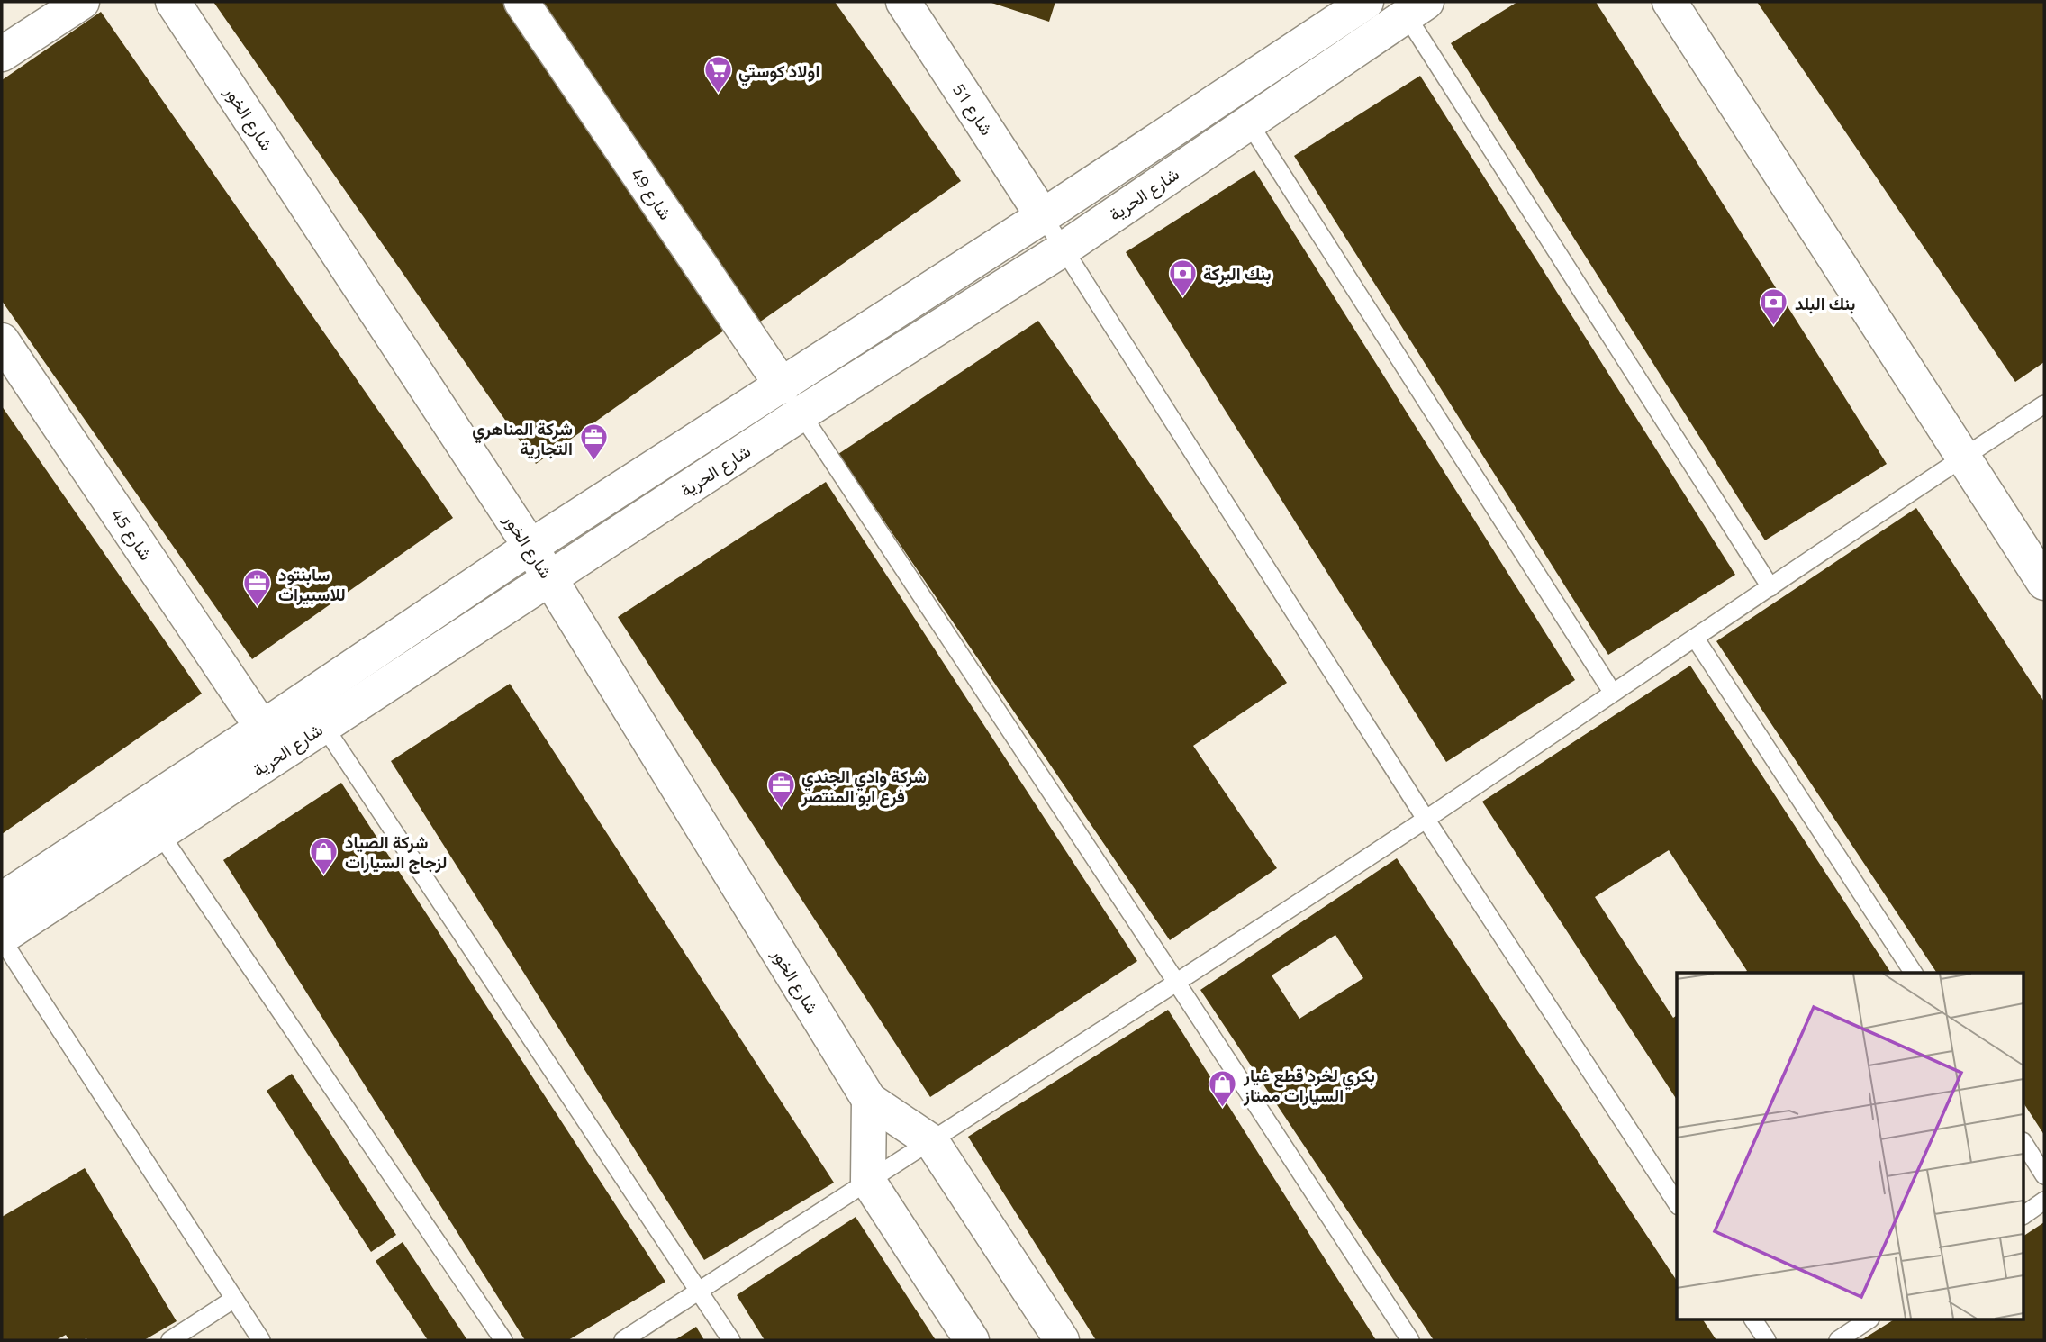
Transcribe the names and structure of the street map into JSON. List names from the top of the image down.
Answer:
{
  "streets": {
    "street": [
      "شارع 51",
      "شارع الخور",
      "شارع 49",
      "شارع الحرية",
      "شارع 45"
    ]
  },
  "crossings": [
    ["شارع 51", "شارع الحرية"],
    ["شارع الخور", "شارع الحرية"],
    ["شارع 49", "شارع الحرية"],
    ["شارع الحرية", "شارع 45"]
  ],
  "places": {
    "supermarket": ["اولاد كوستي"],
    "bank": ["بنك البركة", "بنك البلد"],
    "office": ["شركة المناهري التجارية", "سابنتود للاسبيرات", "شركة وادي الجندي فرع ابو المنتصر"],
    "shop": ["شركة الصياد لزجاج السيارات", "بكري لخرد قطع غيار السيارات ممتاز"]
  }
}
